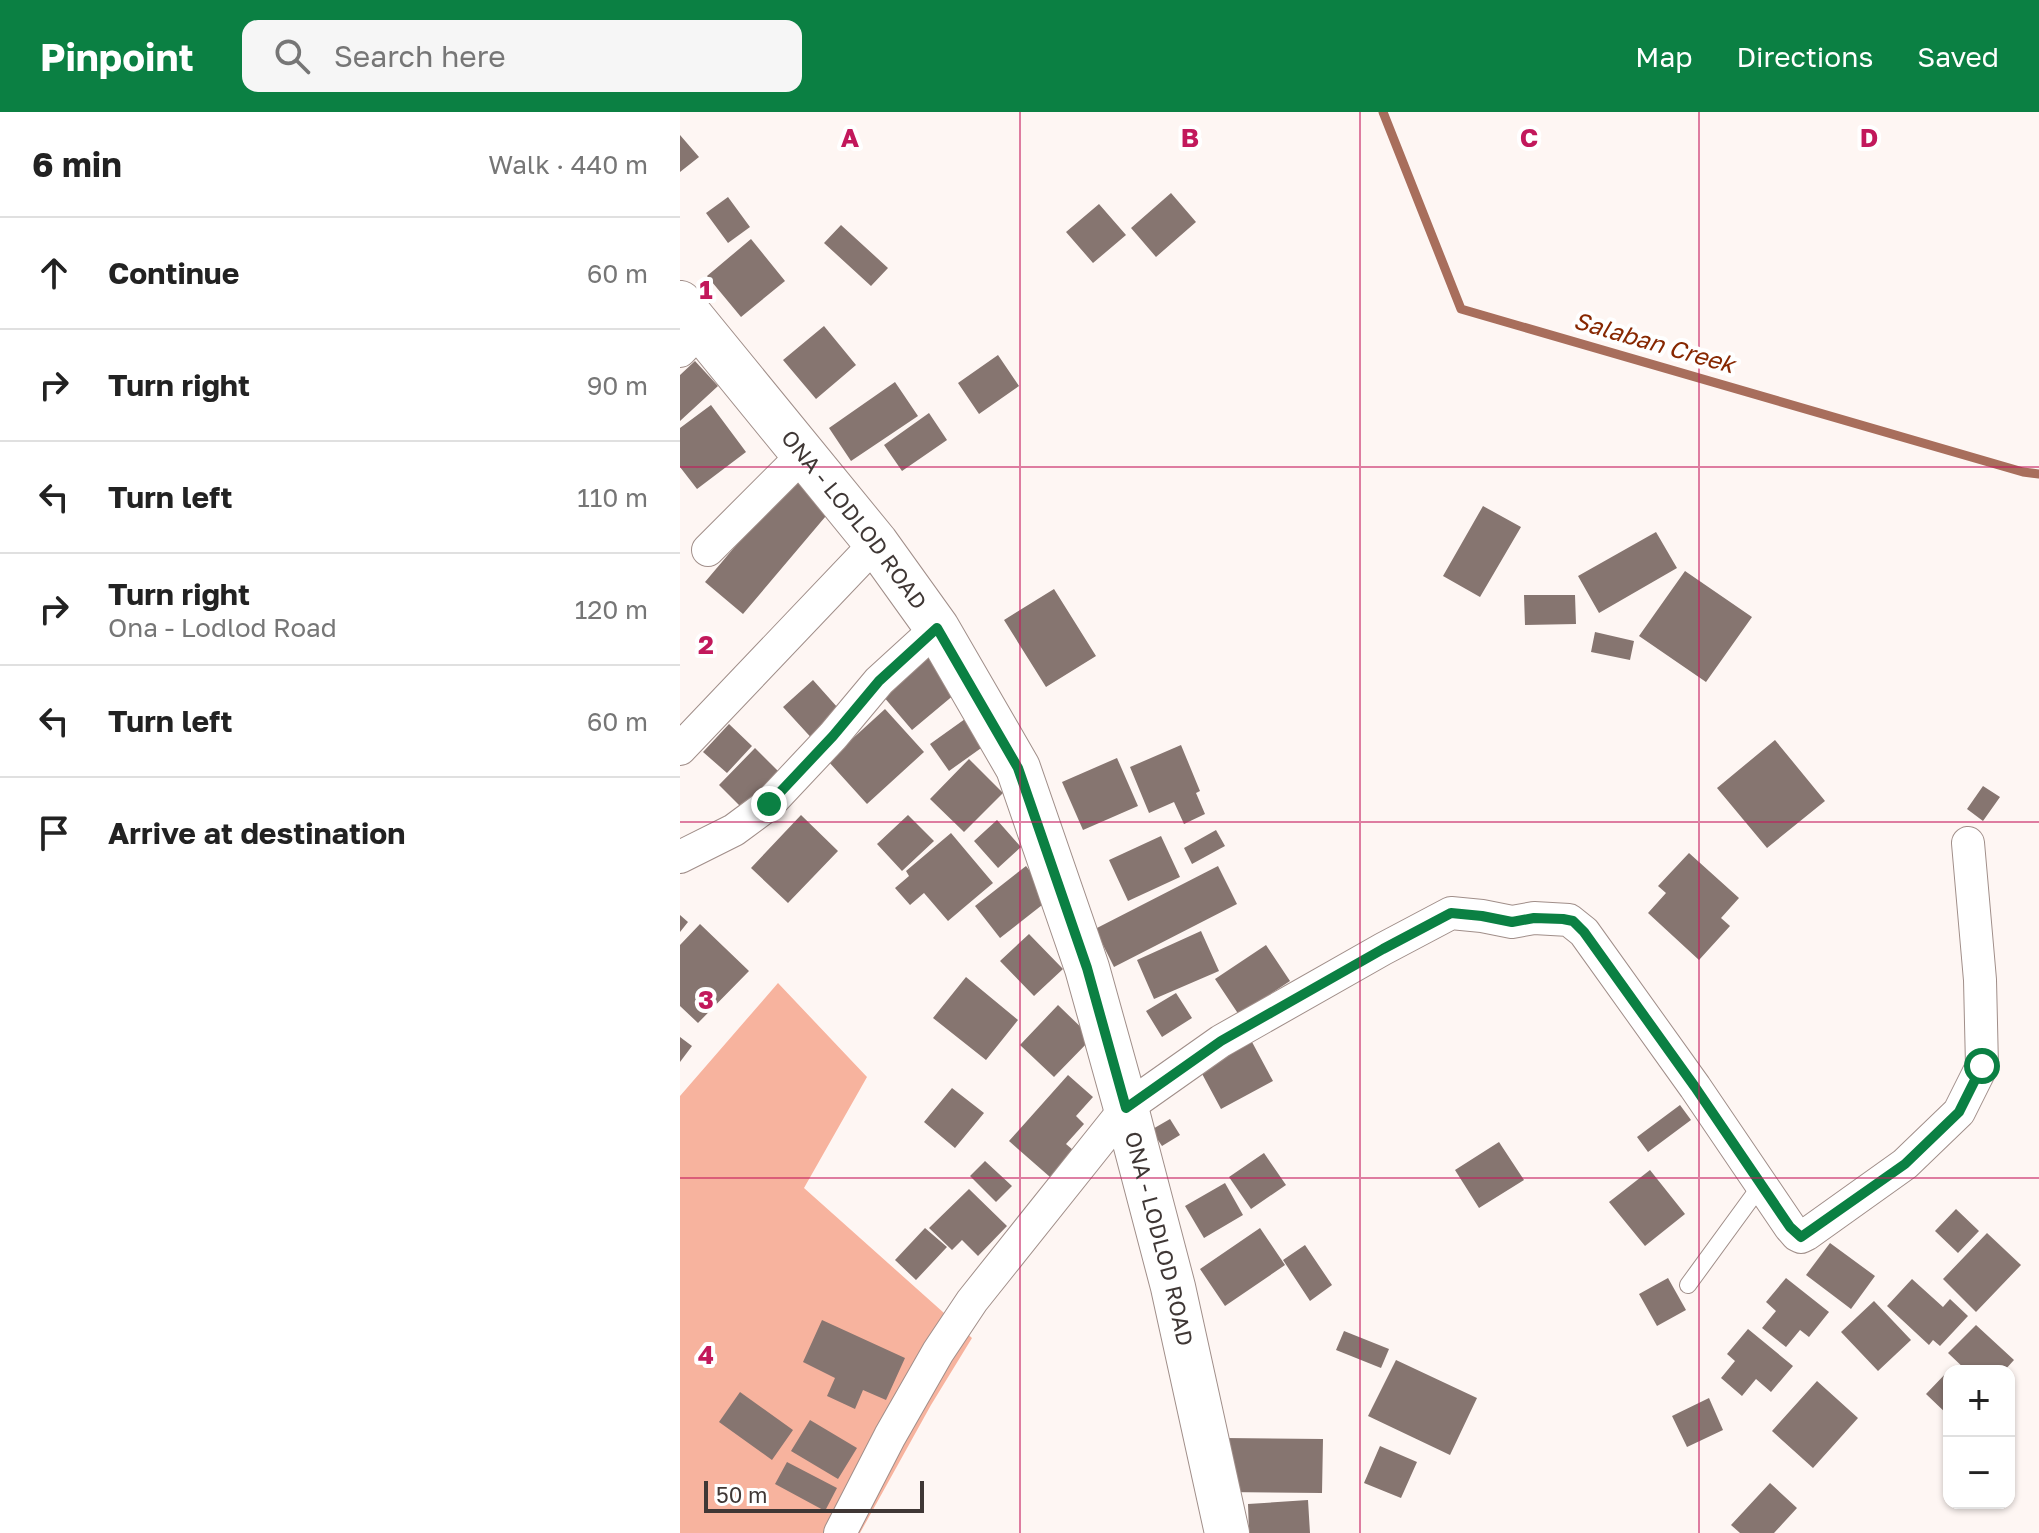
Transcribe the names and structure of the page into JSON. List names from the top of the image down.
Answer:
{
  "streets": {
    "main road": ["ONA - LODLOD ROAD"]
  },
  "water": ["Salaban Creek"],
  "scale_bar": "50 m",
  "page": {
    "header": "Pinpoint",
    "search": "Search here",
    "nav": ["Map", "Directions", "Saved"],
    "heading": ["6 min", "Walk · 440 m"],
    "list": [
      ["Continue", "60 m"],
      ["Turn right", "90 m"],
      ["Turn left", "110 m"],
      ["Turn right", "Ona - Lodlod Road", "120 m"],
      ["Turn left", "60 m"],
      "Arrive at destination"
    ],
    "map_buttons": ["+", "−"],
    "scale": "50 m"
  },
  "grid": {
    "columns": [
      "A",
      "B",
      "C",
      "D"
    ],
    "rows": [
      "1",
      "2",
      "3",
      "4"
    ]
  }
}
